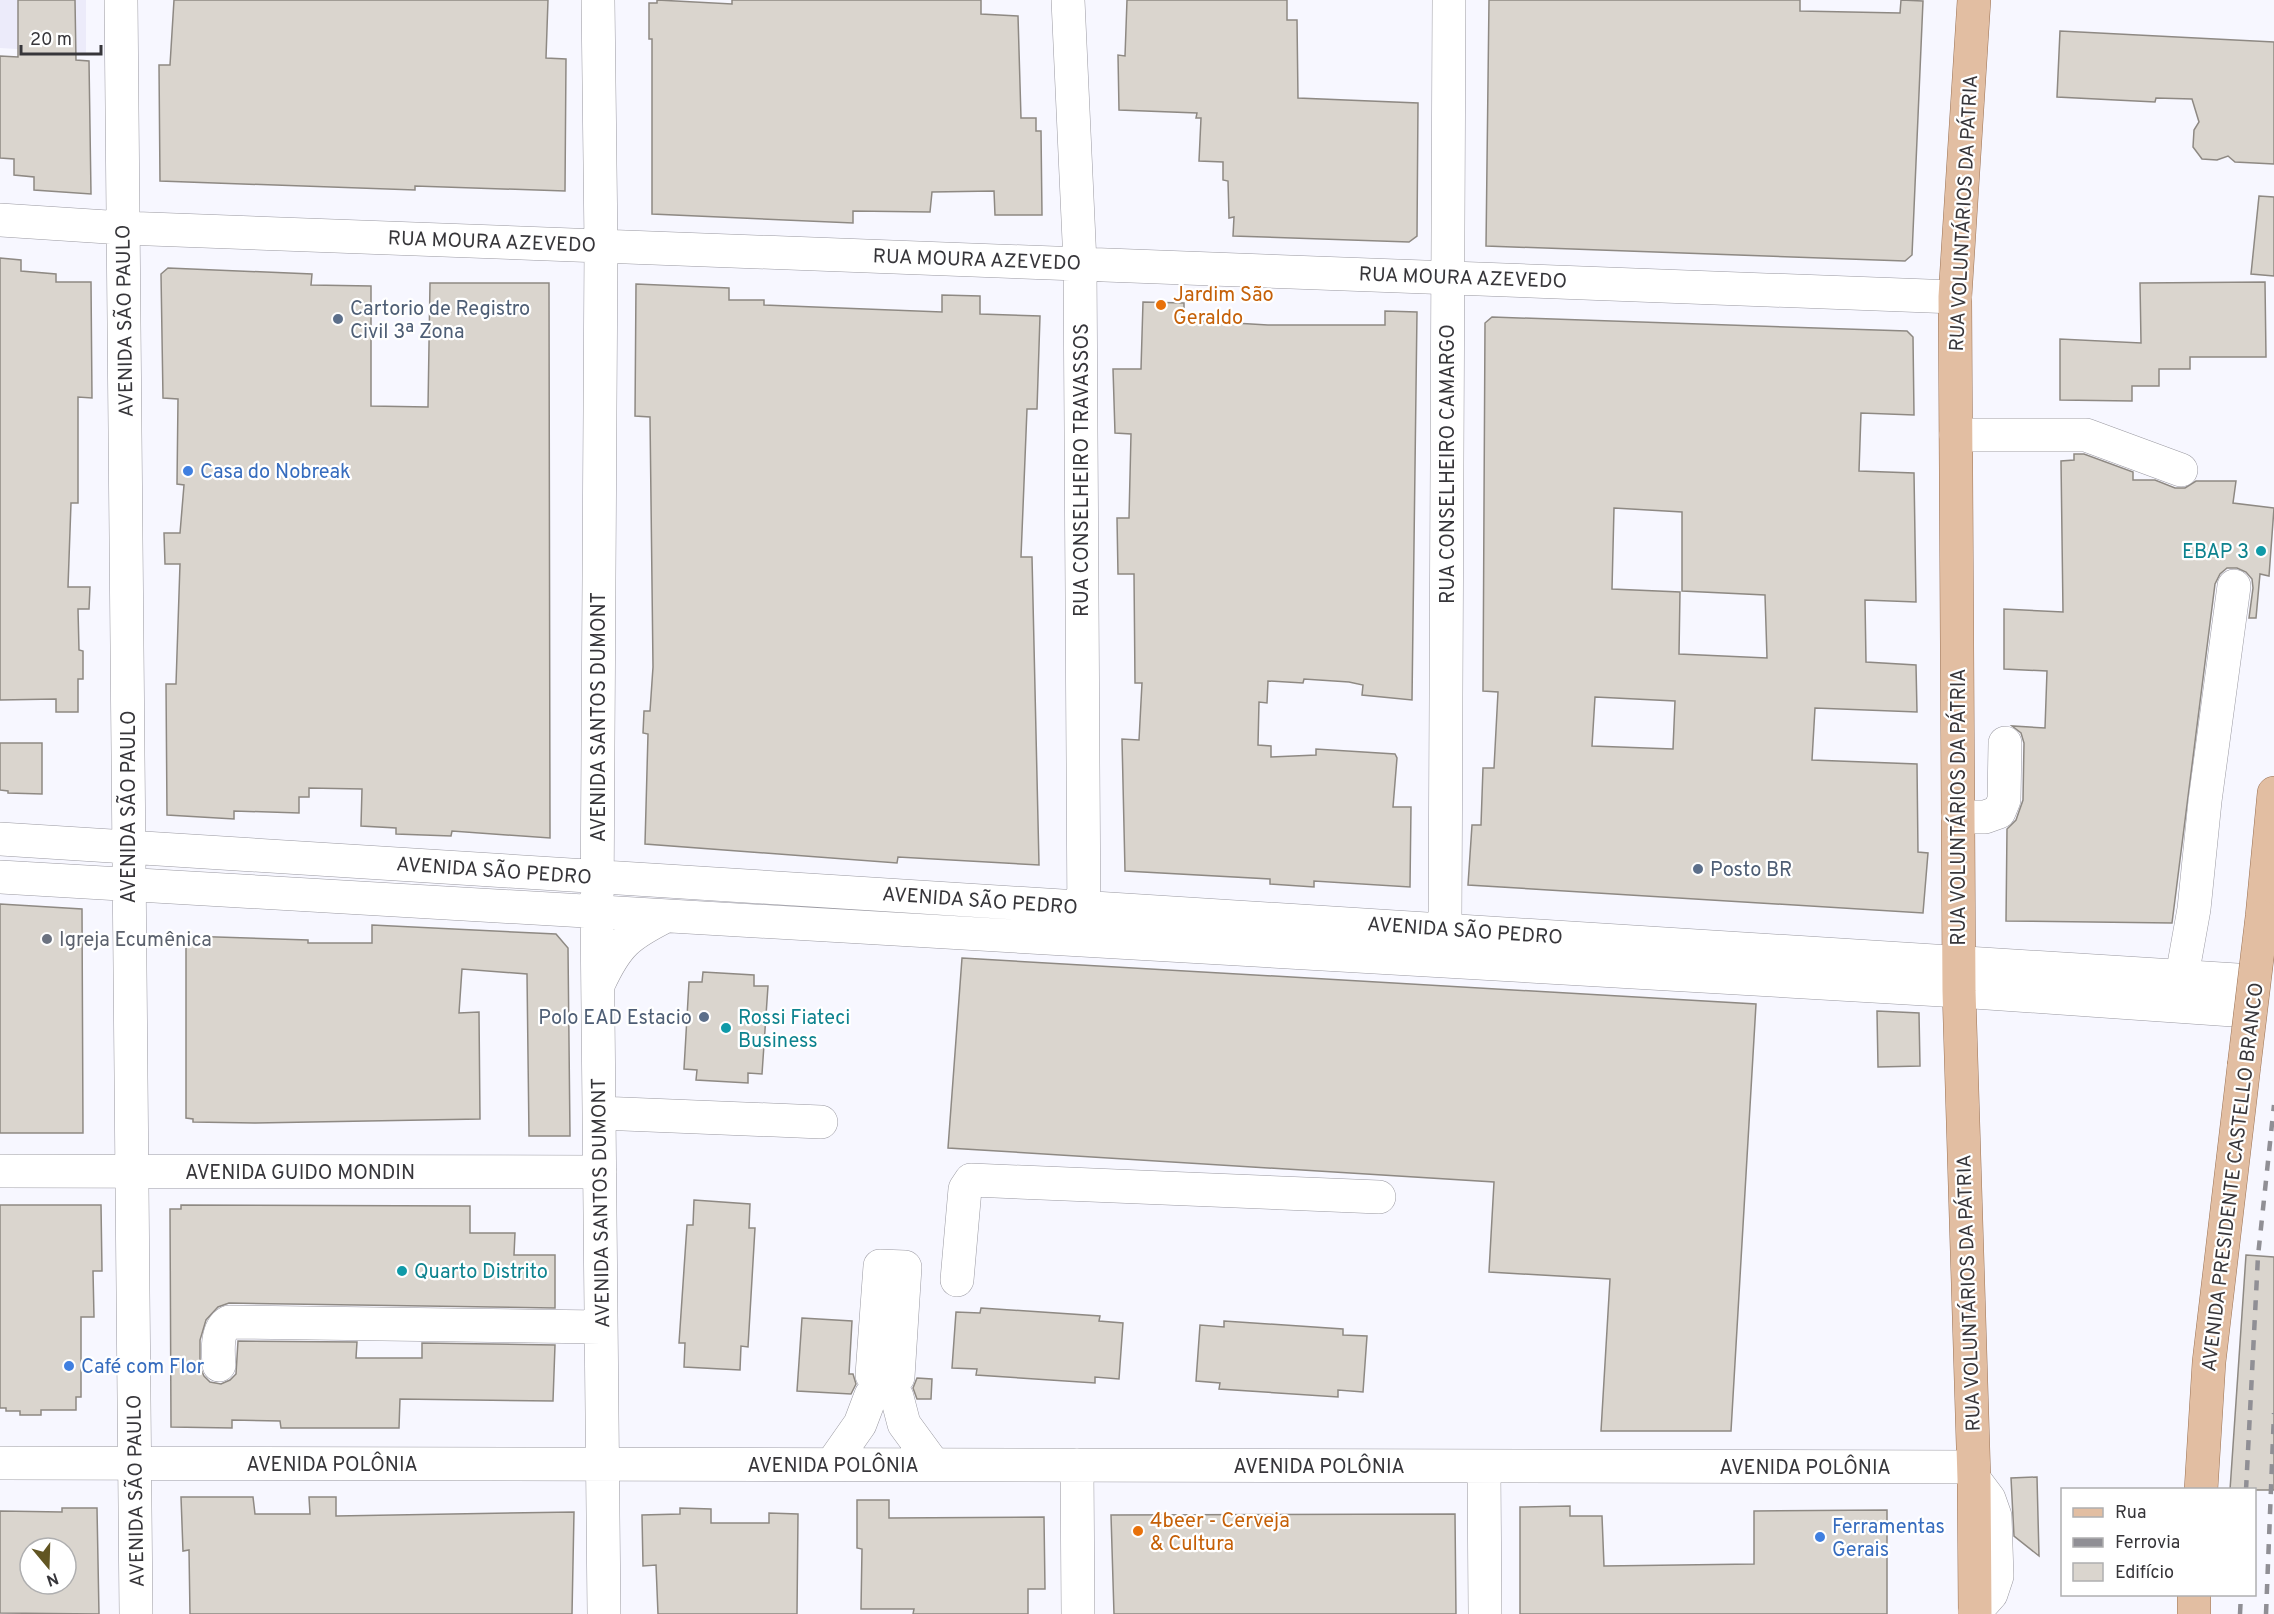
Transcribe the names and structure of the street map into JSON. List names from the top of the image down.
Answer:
{
  "streets": {
    "main road": ["RUA VOLUNTÁRIOS DA PÁTRIA", "AVENIDA PRESIDENTE CASTELLO BRANCO"],
    "street": [
      "RUA MOURA AZEVEDO",
      "AVENIDA SÃO PAULO",
      "RUA CONSELHEIRO CAMARGO",
      "RUA CONSELHEIRO TRAVASSOS",
      "AVENIDA SANTOS DUMONT",
      "AVENIDA SÃO PEDRO",
      "AVENIDA GUIDO MONDIN",
      "AVENIDA POLÔNIA"
    ]
  },
  "crossings": [
    ["RUA VOLUNTÁRIOS DA PÁTRIA", "RUA MOURA AZEVEDO"],
    ["RUA VOLUNTÁRIOS DA PÁTRIA", "AVENIDA SÃO PEDRO"],
    ["RUA VOLUNTÁRIOS DA PÁTRIA", "AVENIDA POLÔNIA"],
    ["RUA MOURA AZEVEDO", "AVENIDA SÃO PAULO"],
    ["RUA MOURA AZEVEDO", "RUA CONSELHEIRO CAMARGO"],
    ["RUA MOURA AZEVEDO", "RUA CONSELHEIRO TRAVASSOS"],
    ["RUA MOURA AZEVEDO", "AVENIDA SANTOS DUMONT"],
    ["AVENIDA SÃO PAULO", "AVENIDA SÃO PEDRO"],
    ["AVENIDA SÃO PAULO", "AVENIDA GUIDO MONDIN"],
    ["AVENIDA SÃO PAULO", "AVENIDA POLÔNIA"],
    ["RUA CONSELHEIRO CAMARGO", "AVENIDA SÃO PEDRO"],
    ["RUA CONSELHEIRO TRAVASSOS", "AVENIDA SÃO PEDRO"],
    ["AVENIDA SANTOS DUMONT", "AVENIDA SÃO PEDRO"],
    ["AVENIDA SANTOS DUMONT", "AVENIDA GUIDO MONDIN"],
    ["AVENIDA SANTOS DUMONT", "AVENIDA POLÔNIA"]
  ],
  "places": [
    "Jardim São Geraldo",
    "Cartorio de Registro Civil 3ª Zona",
    "Casa do Nobreak",
    "EBAP 3",
    "Posto BR",
    "Igreja Ecumênica",
    "Polo EAD Estacio",
    "Rossi Fiateci Business",
    "Quarto Distrito",
    "Café com Flor",
    "4beer - Cerveja & Cultura",
    "Ferramentas Gerais"
  ],
  "legend": ["Rua", "Ferrovia", "Edifício"],
  "scale_bar": "20 m",
  "north": "bottom"
}
